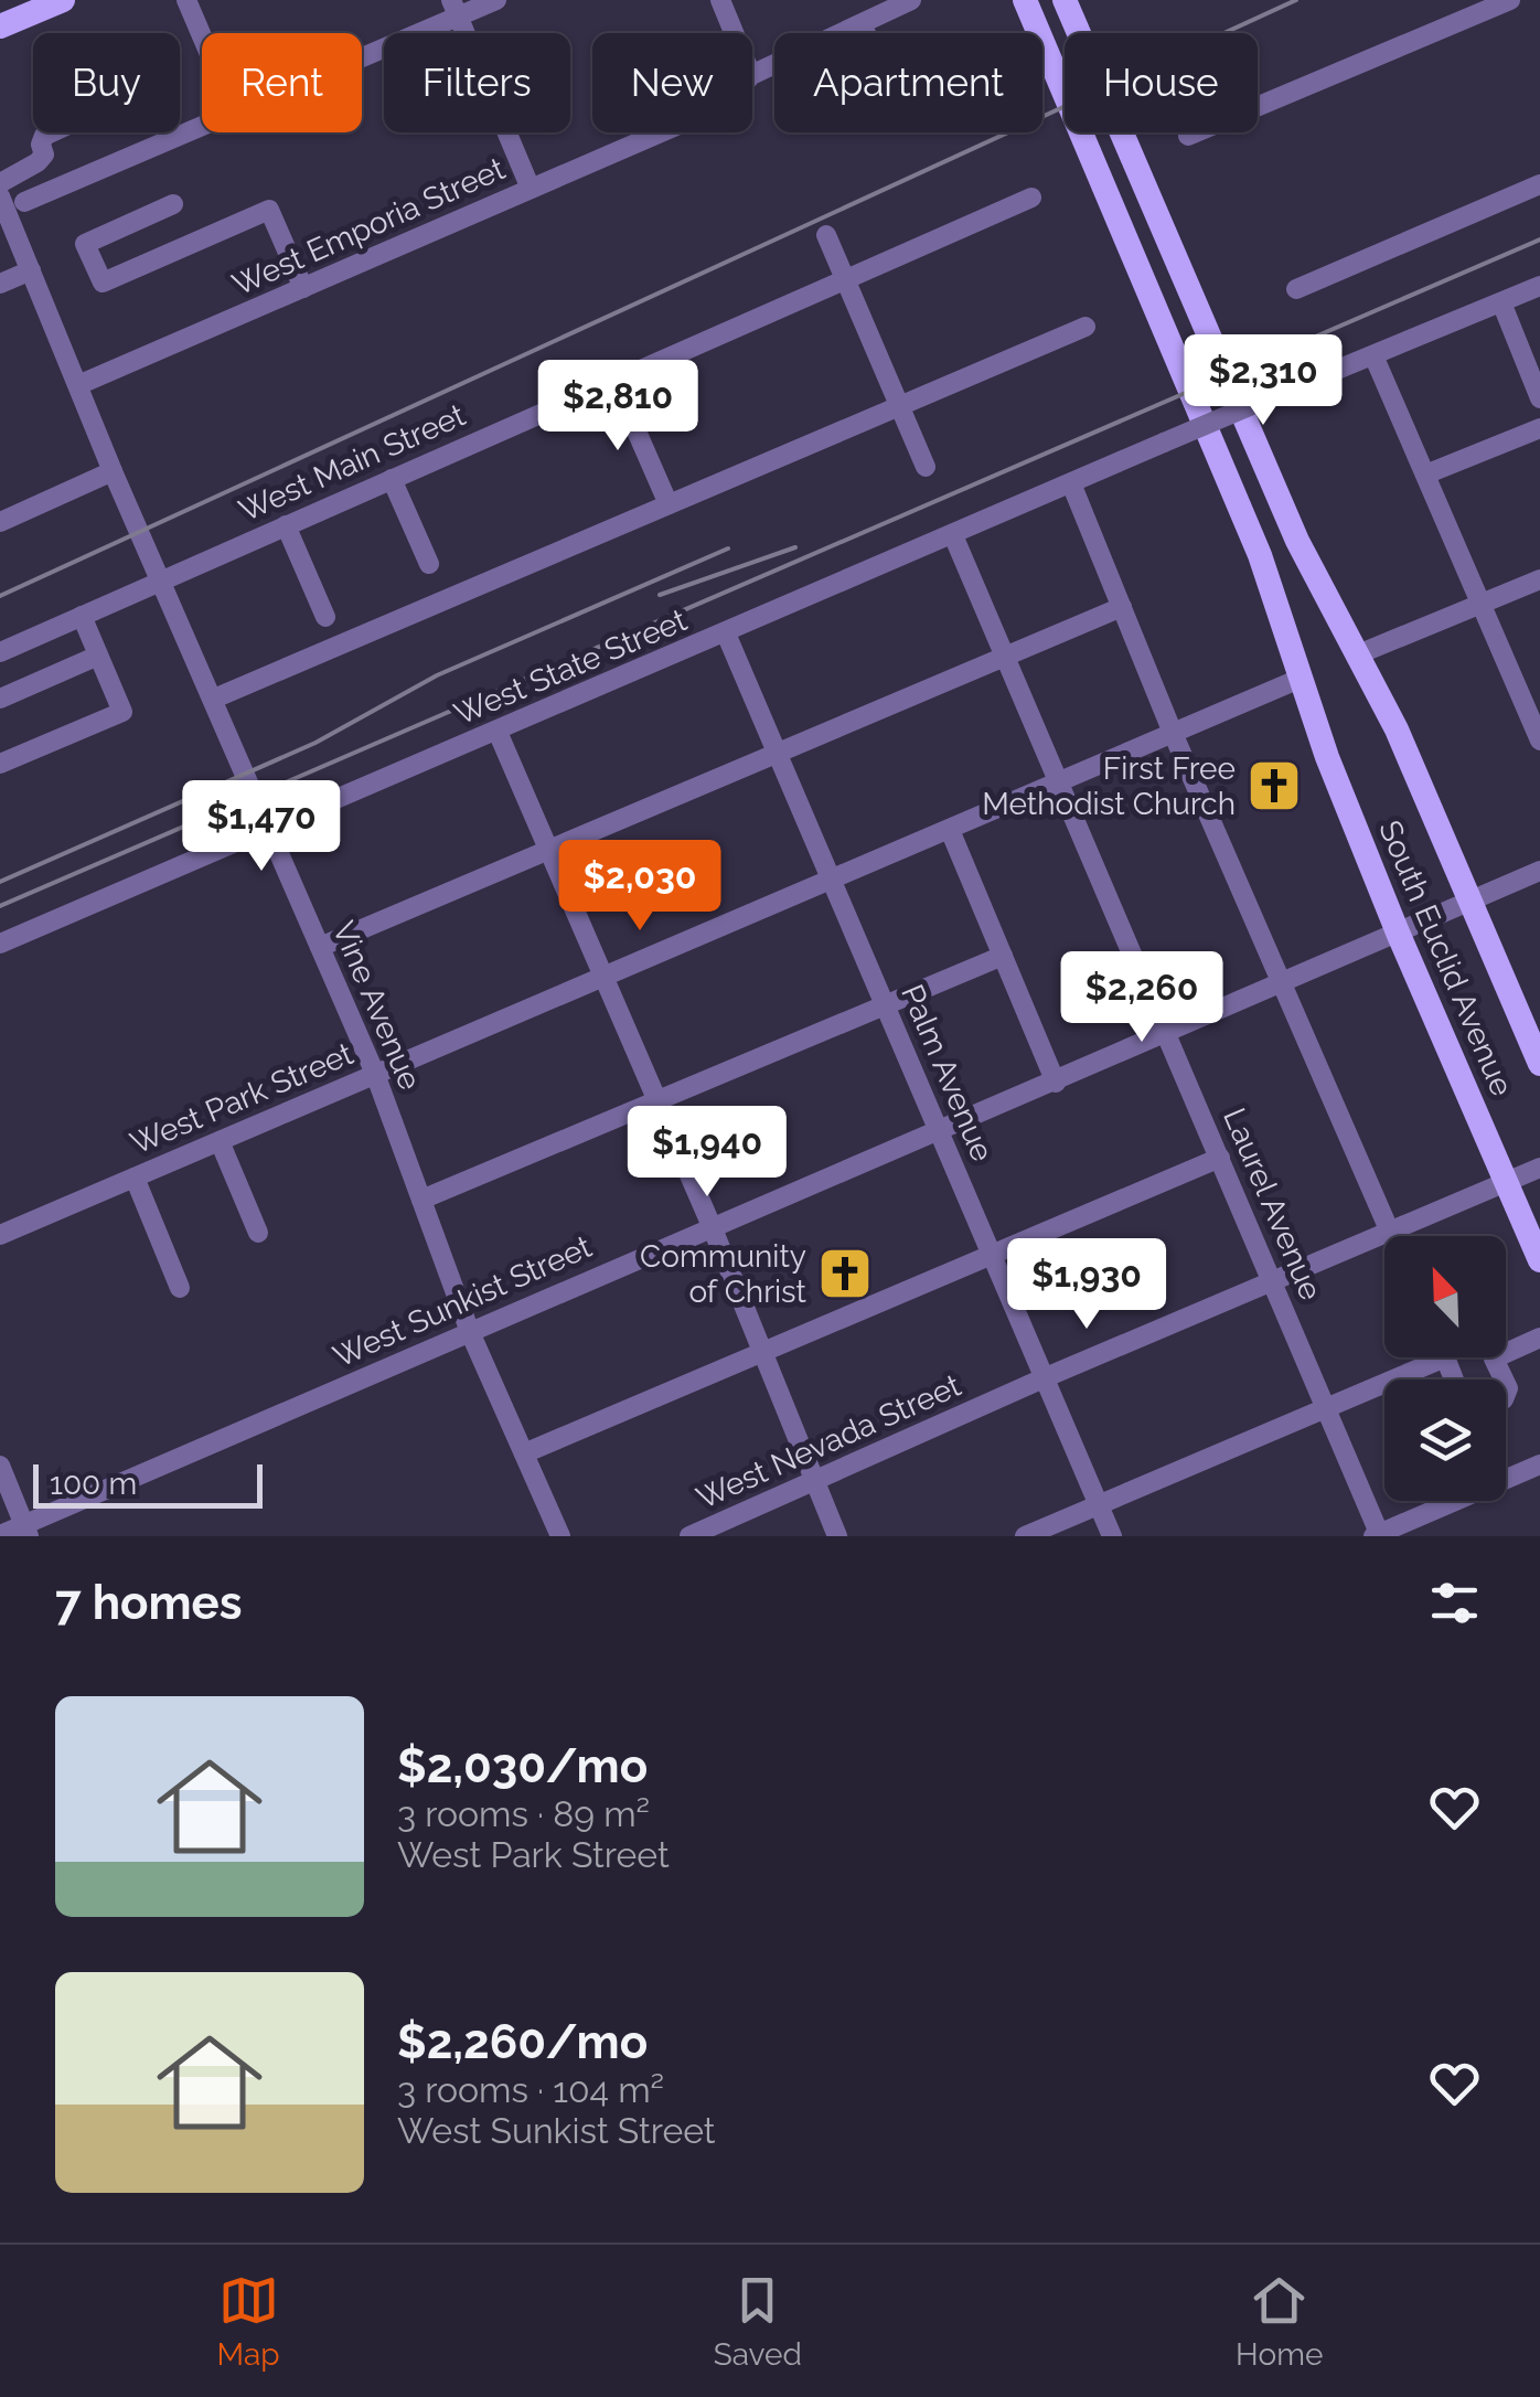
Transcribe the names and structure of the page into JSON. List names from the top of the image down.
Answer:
{
  "streets": {
    "main road": ["South Euclid Avenue"],
    "street": [
      "West Emporia Street",
      "West Main Street",
      "West State Street",
      "Vine Avenue",
      "Palm Avenue",
      "West Park Street",
      "Laurel Avenue",
      "West Sunkist Street",
      "West Nevada Street"
    ]
  },
  "crossings": [
    ["West Emporia Street", "Vine Avenue"],
    ["West Main Street", "Vine Avenue"],
    ["West State Street", "Vine Avenue"],
    ["West State Street", "Palm Avenue"],
    ["West State Street", "Laurel Avenue"],
    ["South Euclid Avenue", "West Park Street"],
    ["South Euclid Avenue", "West Sunkist Street"],
    ["South Euclid Avenue", "West Nevada Street"],
    ["Vine Avenue", "West Park Street"],
    ["Vine Avenue", "West Sunkist Street"],
    ["Palm Avenue", "West Park Street"],
    ["Palm Avenue", "West Sunkist Street"],
    ["Palm Avenue", "West Nevada Street"],
    ["West Park Street", "Laurel Avenue"],
    ["Laurel Avenue", "West Sunkist Street"],
    ["Laurel Avenue", "West Nevada Street"]
  ],
  "places": {
    "church": ["First Free Methodist Church", "Community of Christ"]
  },
  "scale_bar": "100 m",
  "north": "top left",
  "page": {
    "chip": [
      "Buy",
      "Rent",
      "Filters",
      "New",
      "Apartment",
      "House"
    ],
    "price": [
      "$2,310",
      "$2,810",
      "$1,470",
      "$2,030",
      "$2,260",
      "$1,940",
      "$1,930"
    ],
    "scale": "100 m",
    "heading": "7 homes",
    "list": [
      {
        "name": "$2,030/mo",
        "note": "3 rooms · 89 m² · West Park Street"
      },
      {
        "name": "$2,260/mo",
        "note": "3 rooms · 104 m² · West Sunkist Street"
      }
    ],
    "tabs": ["Map", "Saved", "Home"]
  }
}
